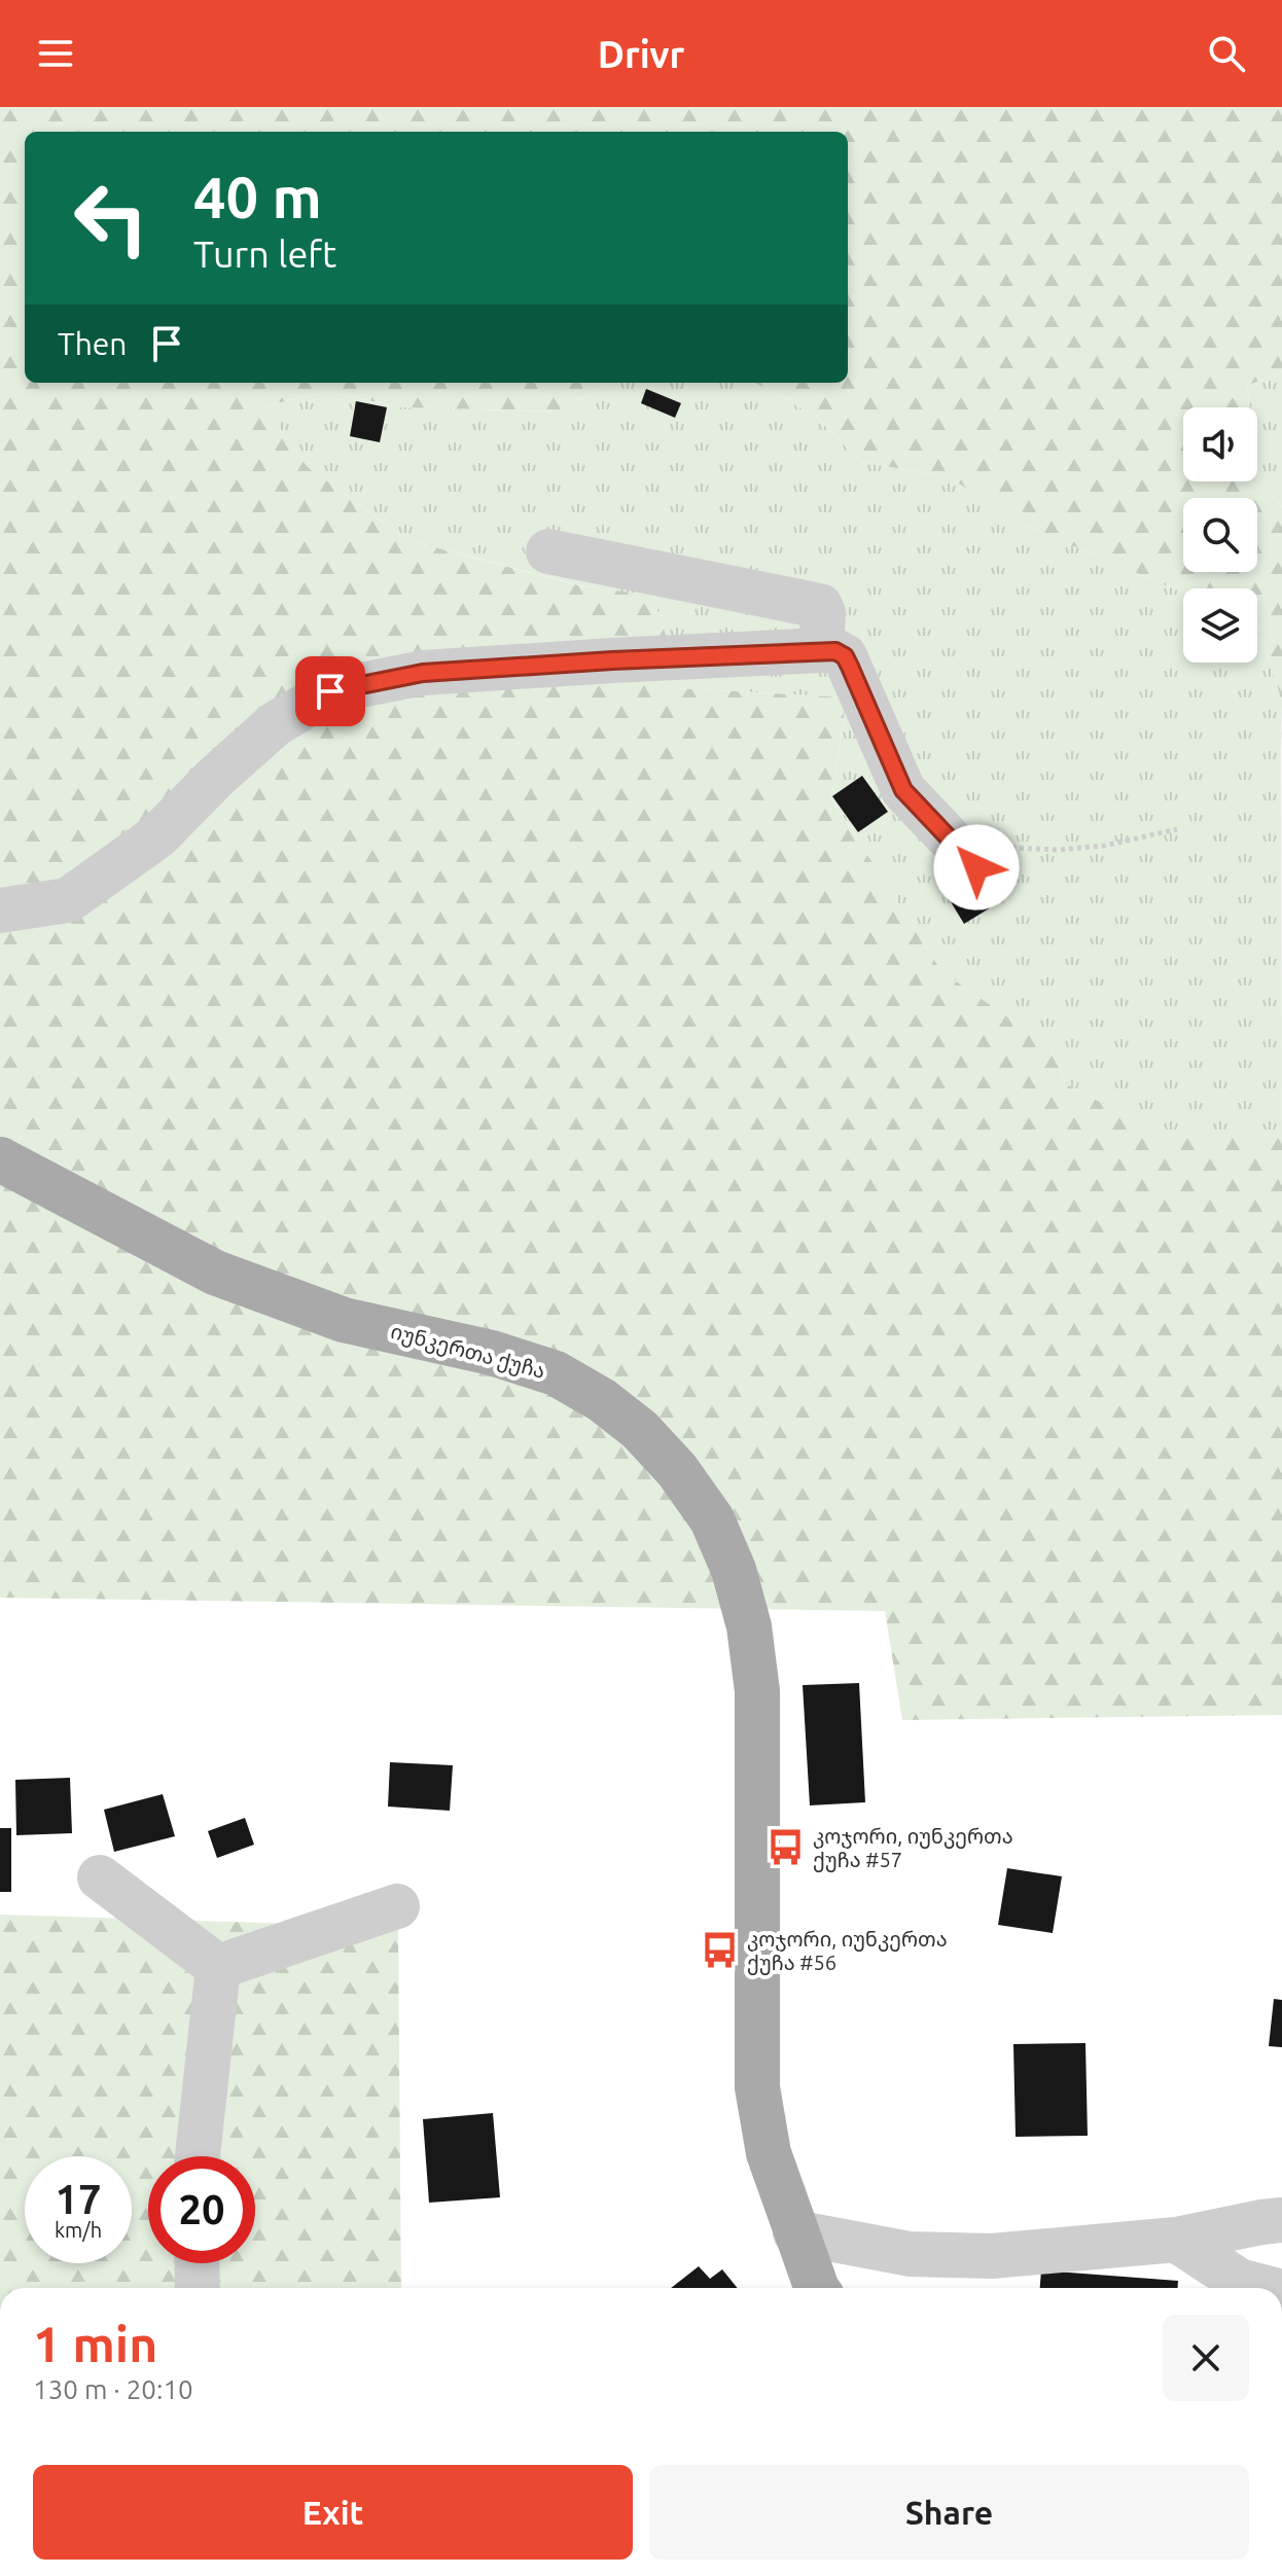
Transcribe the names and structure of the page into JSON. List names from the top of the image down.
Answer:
{
  "streets": {
    "main road": ["იუნკერთა ქუჩა"]
  },
  "places": {
    "bus stop": ["კოჯორი, იუნკერთა ქუჩა #57", "კოჯორი, იუნკერთა ქუჩა #56"]
  },
  "page": {
    "header": "Drivr",
    "turn": ["40 m", "Turn left"],
    "then": "Then",
    "speed": "17 km/h",
    "limit": "20",
    "heading": ["1 min", "130 m · 20:10"],
    "buttons": ["Exit", "Share"]
  }
}
